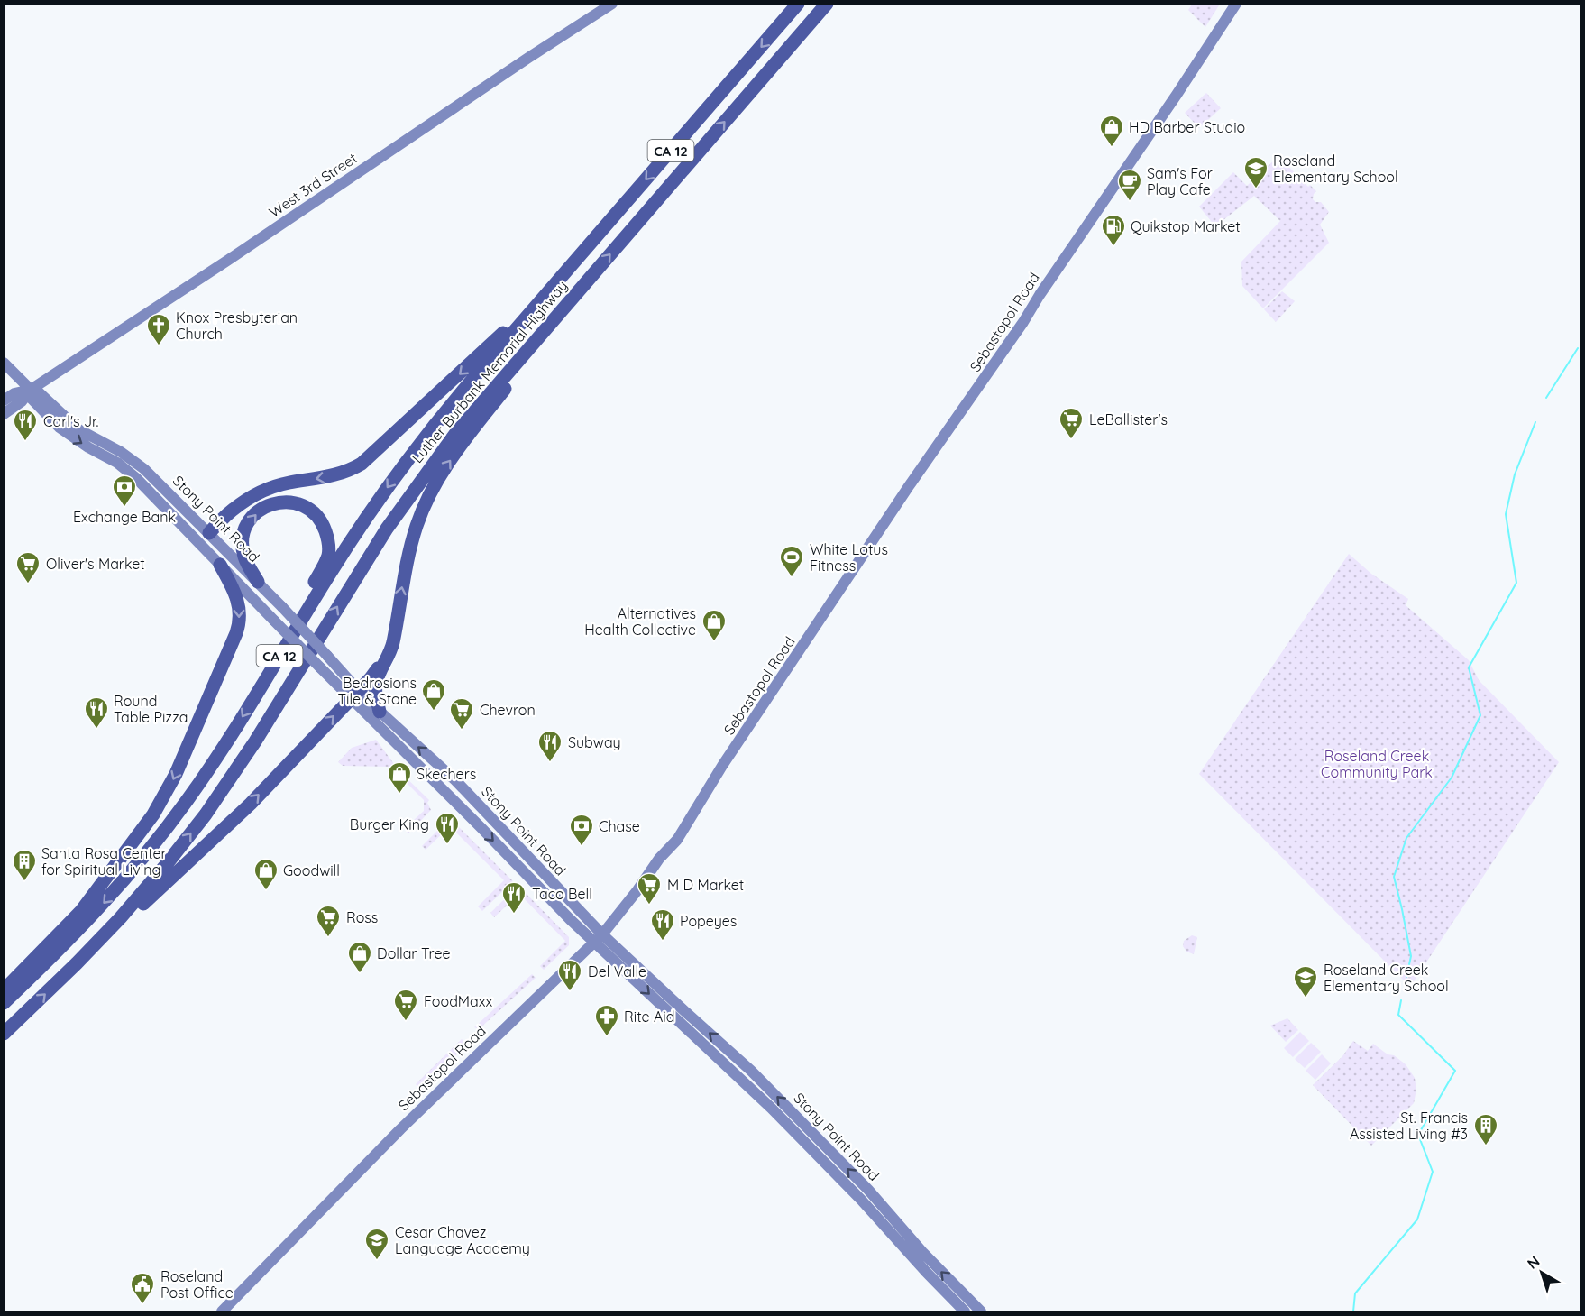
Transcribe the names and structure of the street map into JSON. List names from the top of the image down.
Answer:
{
  "streets": {
    "highway": ["CA 12", "Luther Burbank Memorial Highway"],
    "main road": ["West 3rd Street", "Sebastopol Road", "Stony Point Road"]
  },
  "crossings": [
    ["West 3rd Street", "Stony Point Road"],
    ["Sebastopol Road", "Stony Point Road"]
  ],
  "parks": ["Roseland Creek Community Park"],
  "places": {
    "shop": [
      "HD Barber Studio",
      "Alternatives Health Collective",
      "Bedrosions Tile & Stone",
      "Skechers",
      "Goodwill",
      "Dollar Tree"
    ],
    "school or university": ["Roseland Elementary School", "Roseland Creek Elementary School", "Cesar Chavez Language Academy"],
    "cafe": ["Sam's For Play Cafe"],
    "fuel station": ["Quikstop Market"],
    "church": ["Knox Presbyterian Church"],
    "supermarket": [
      "LeBallister's",
      "Oliver's Market",
      "Chevron",
      "M D Market",
      "Ross",
      "FoodMaxx"
    ],
    "restaurant": [
      "Carl's Jr.",
      "Round Table Pizza",
      "Subway",
      "Burger King",
      "Taco Bell",
      "Popeyes",
      "Del Valle"
    ],
    "bank": ["Exchange Bank", "Chase"],
    "sports": ["White Lotus Fitness"],
    "building": ["Santa Rosa Center for Spiritual Living", "St. Francis Assisted Living #3"],
    "pharmacy": ["Rite Aid"],
    "public building": ["Roseland Post Office"]
  },
  "north": "top left"
}
